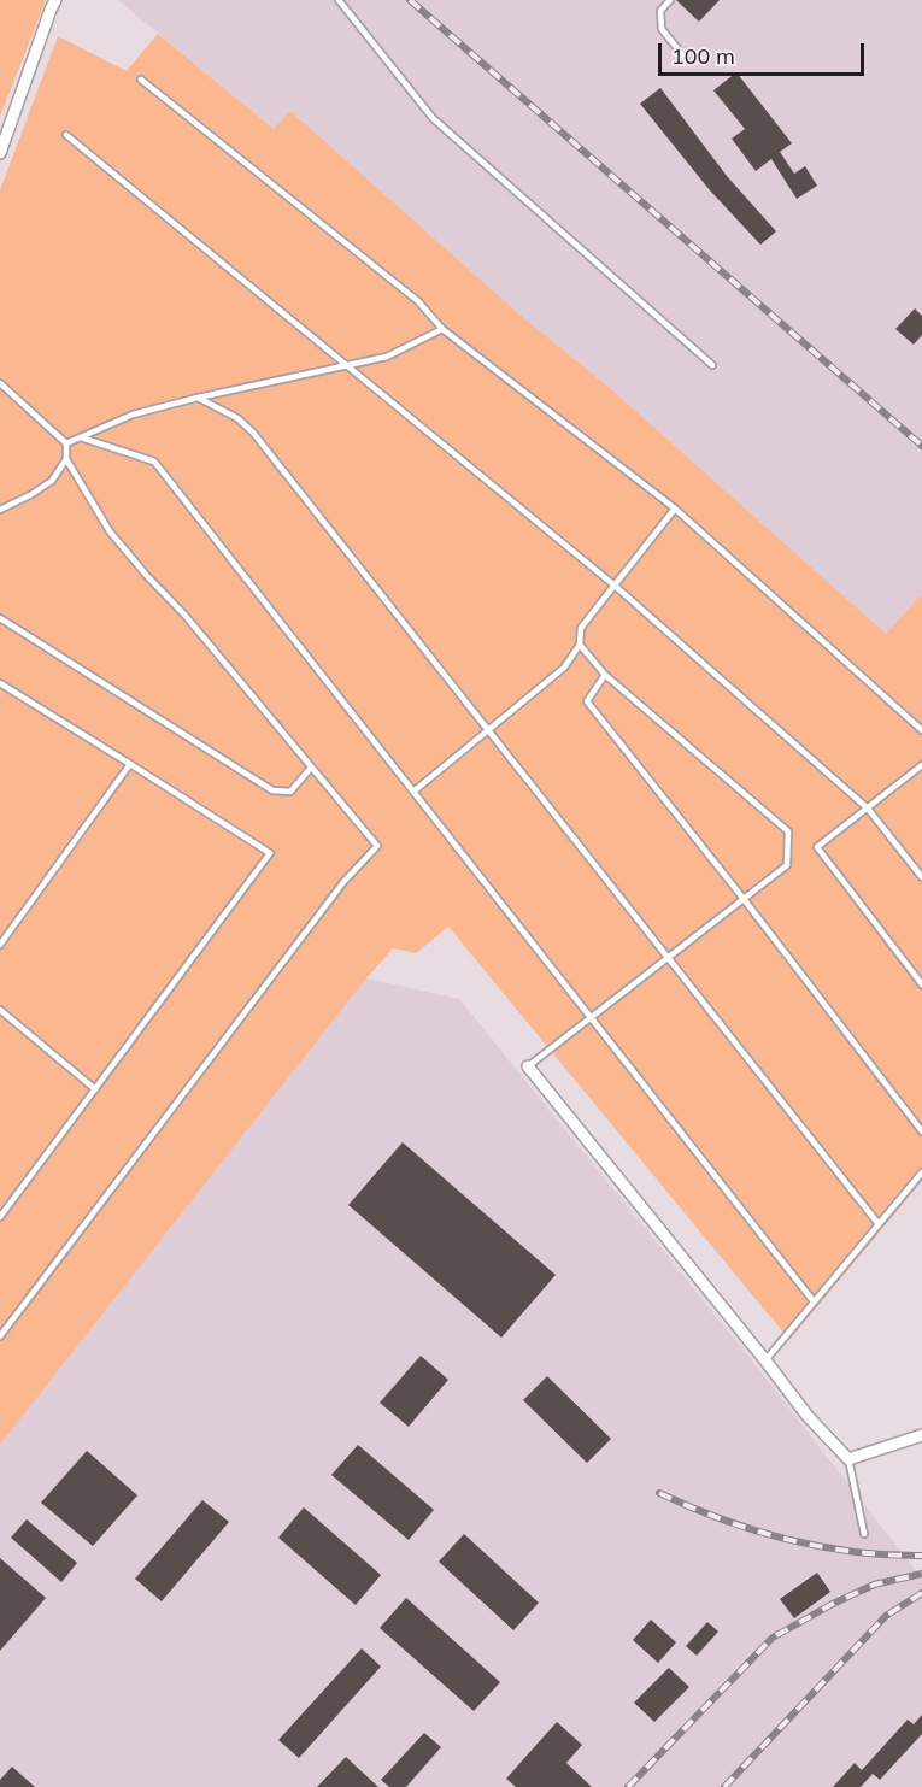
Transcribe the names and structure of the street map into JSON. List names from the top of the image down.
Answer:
{
  "scale_bar": "100 m"
}
